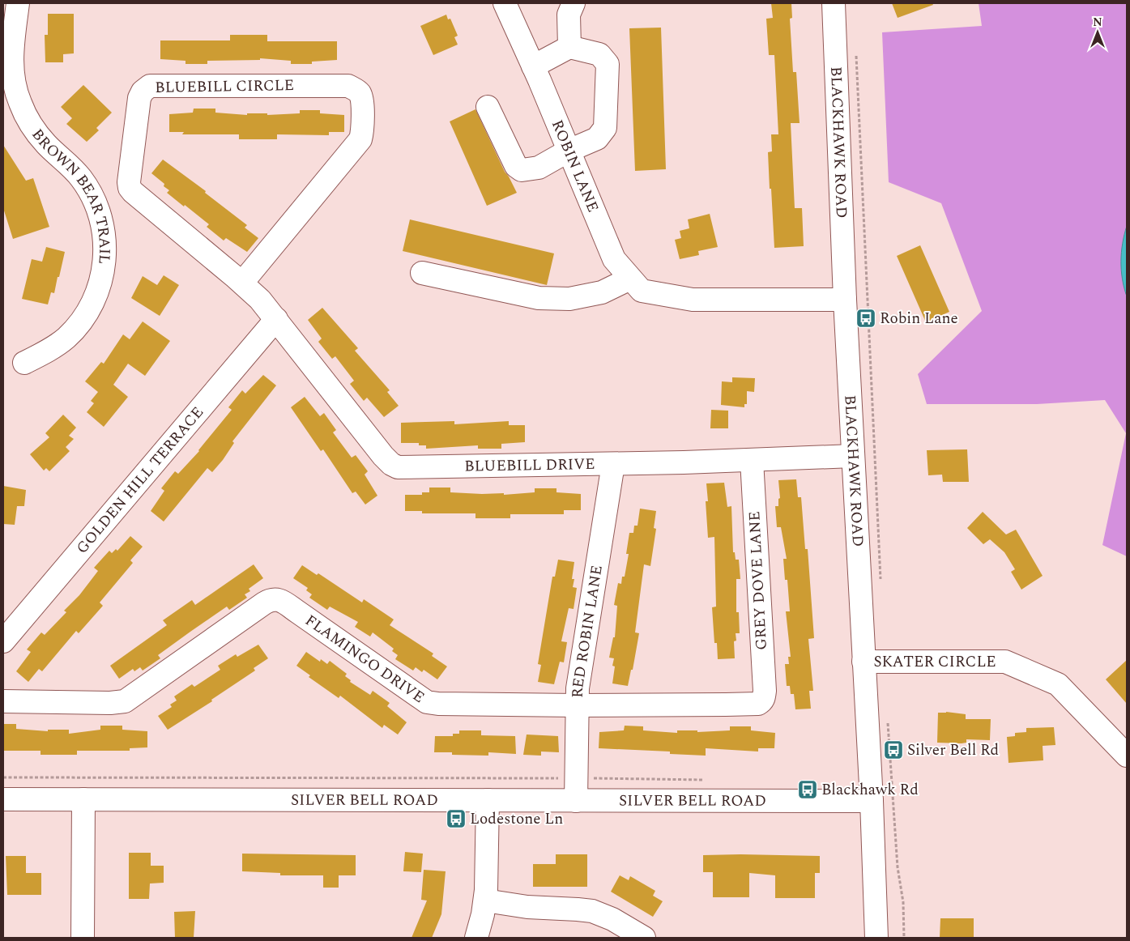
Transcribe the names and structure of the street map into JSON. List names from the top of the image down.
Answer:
{
  "streets": {
    "street": [
      "BLUEBILL CIRCLE",
      "BLACKHAWK ROAD",
      "ROBIN LANE",
      "BROWN BEAR TRAIL",
      "BLUEBILL DRIVE",
      "GOLDEN HILL TERRACE",
      "GREY DOVE LANE",
      "RED ROBIN LANE",
      "FLAMINGO DRIVE",
      "SKATER CIRCLE",
      "SILVER BELL ROAD"
    ]
  },
  "crossings": [
    ["BLUEBILL CIRCLE", "BLUEBILL DRIVE"],
    ["BLUEBILL CIRCLE", "GOLDEN HILL TERRACE"],
    ["BLACKHAWK ROAD", "ROBIN LANE"],
    ["BLACKHAWK ROAD", "BLUEBILL DRIVE"],
    ["BLACKHAWK ROAD", "SKATER CIRCLE"],
    ["BLACKHAWK ROAD", "SILVER BELL ROAD"],
    ["BLUEBILL DRIVE", "GOLDEN HILL TERRACE"],
    ["BLUEBILL DRIVE", "GREY DOVE LANE"],
    ["BLUEBILL DRIVE", "RED ROBIN LANE"],
    ["GREY DOVE LANE", "FLAMINGO DRIVE"],
    ["RED ROBIN LANE", "FLAMINGO DRIVE"],
    ["RED ROBIN LANE", "SILVER BELL ROAD"]
  ],
  "places": {
    "bus stop": [
      "Robin Lane",
      "Silver Bell Rd",
      "Blackhawk Rd",
      "Lodestone Ln"
    ]
  },
  "north": "top"
}
